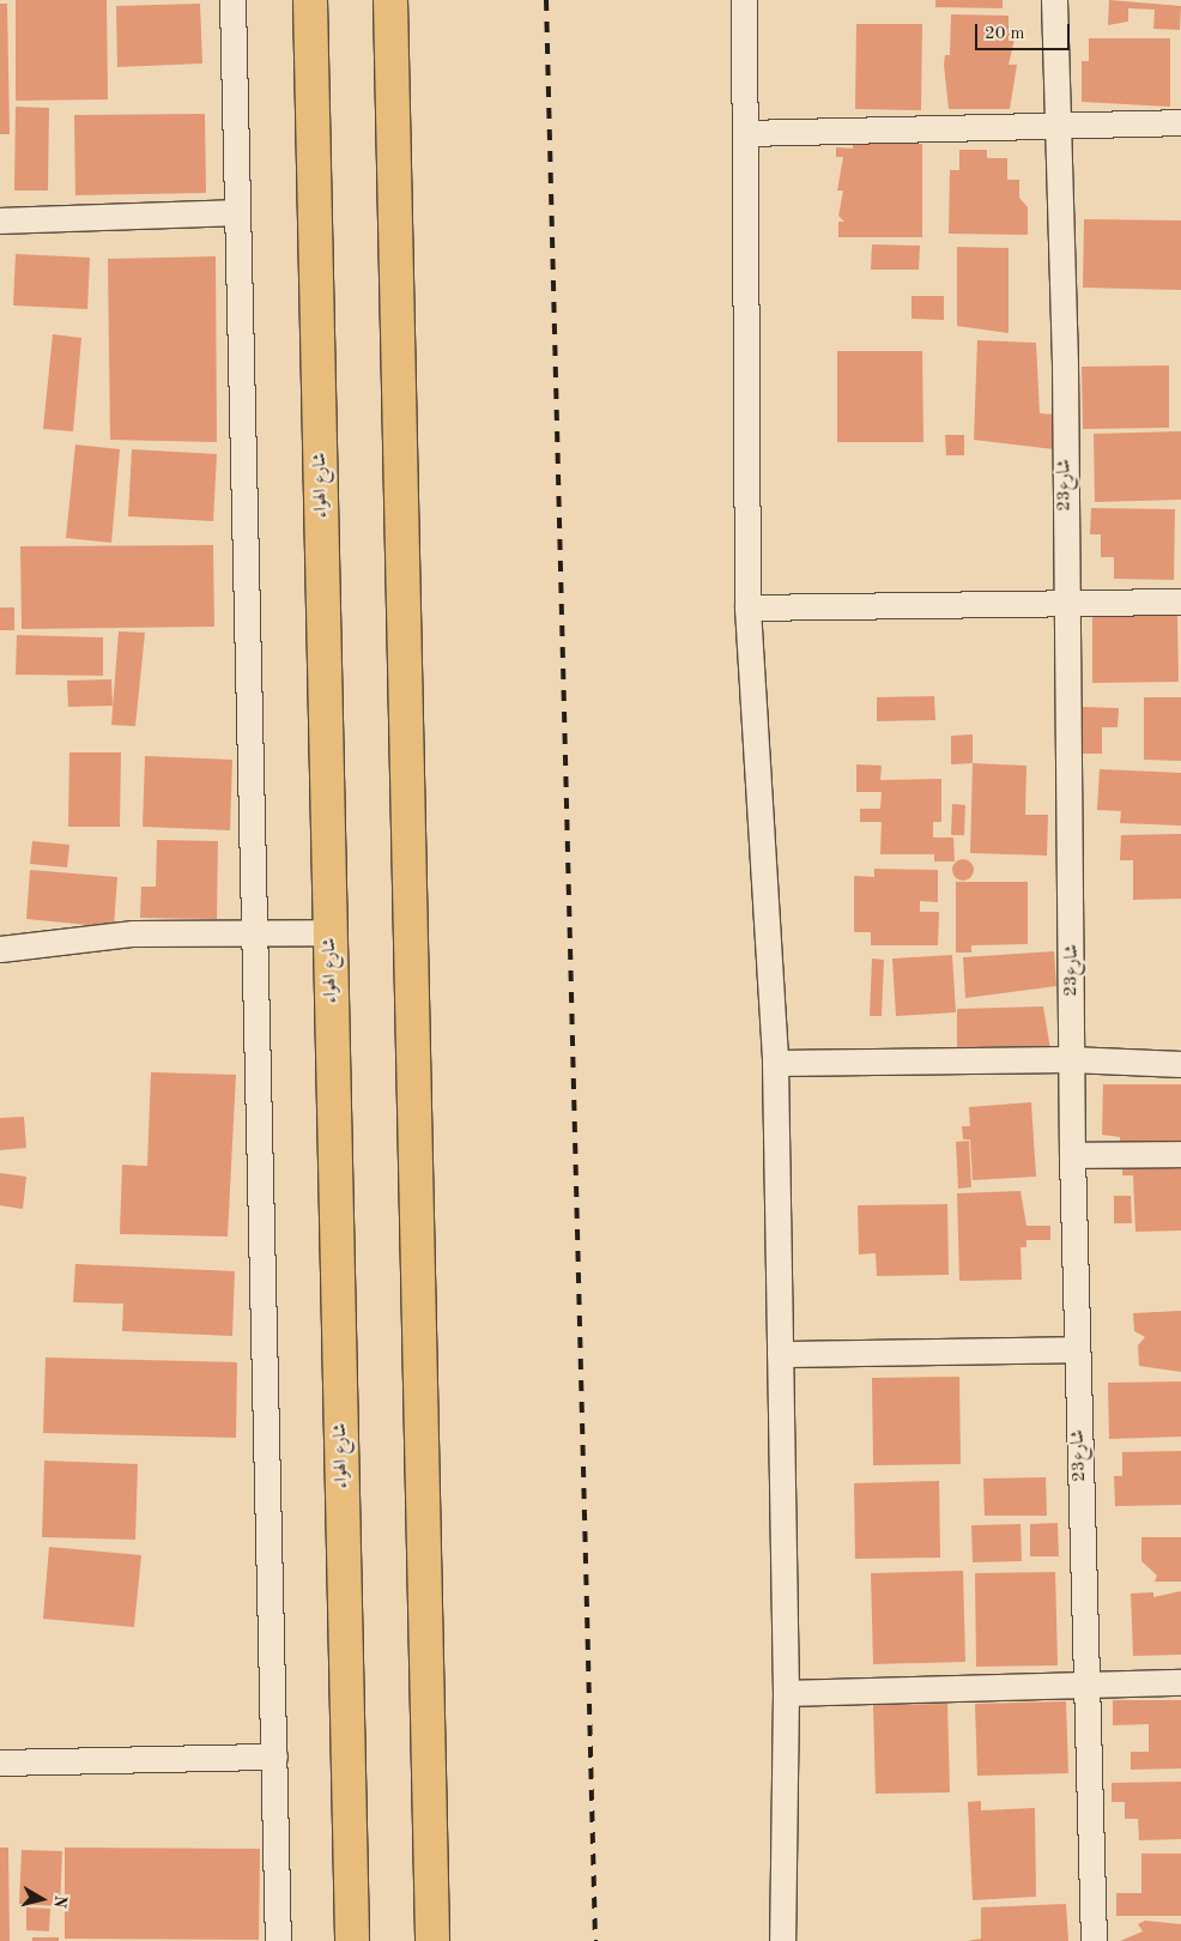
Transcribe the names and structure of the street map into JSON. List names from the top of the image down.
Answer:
{
  "streets": {
    "highway": ["شارع الهواء"],
    "street": ["شارع23"]
  },
  "scale_bar": "20 m",
  "north": "right"
}
